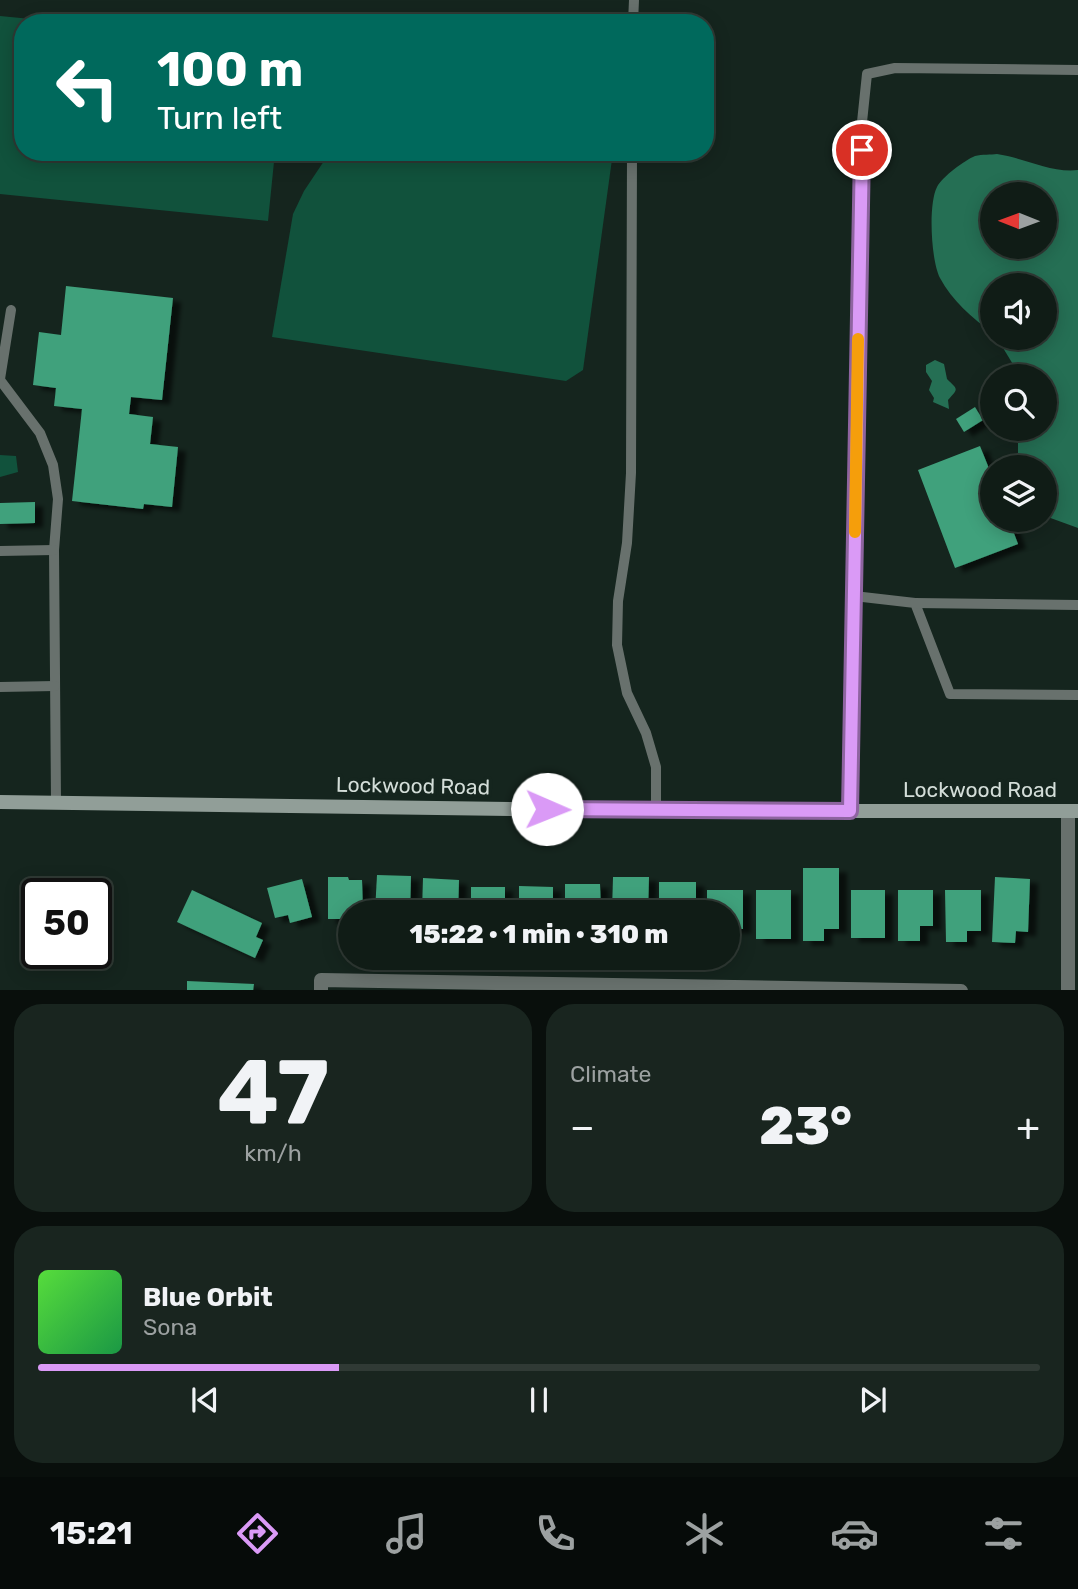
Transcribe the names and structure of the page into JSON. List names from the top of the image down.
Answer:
{
  "streets": {
    "main road": ["Lockwood Road"]
  },
  "north": "left",
  "page": {
    "turn": ["100 m", "Turn left"],
    "limit": "50",
    "trip": "15:22 · 1 min · 310 m",
    "tile": [
      ["47", "km/h"],
      "Climate"
    ],
    "heat": ["−", "23°", "+"],
    "song": ["Blue Orbit", "Sona"],
    "tabs": "15:21"
  }
}
